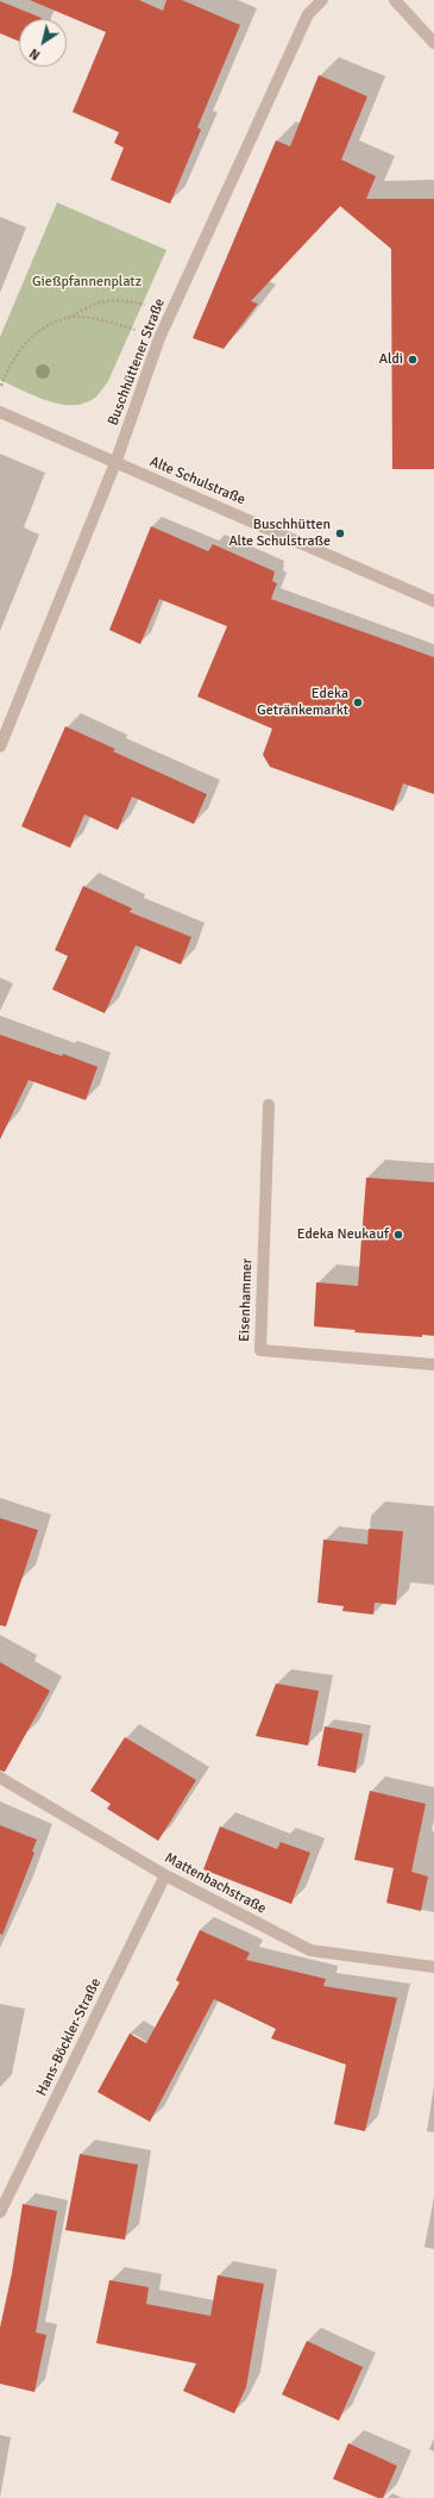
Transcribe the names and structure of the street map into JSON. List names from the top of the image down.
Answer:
{
  "streets": {
    "street": [
      "Buschhüttener Straße",
      "Alte Schulstraße",
      "Eisenhammer",
      "Mattenbachstraße",
      "Hans-Böckler-Straße"
    ]
  },
  "crossings": [
    ["Buschhüttener Straße", "Alte Schulstraße"],
    ["Mattenbachstraße", "Hans-Böckler-Straße"]
  ],
  "parks": ["Gießpfannenplatz"],
  "places": [
    "Aldi",
    "Buschhütten Alte Schulstraße",
    "Edeka Getränkemarkt",
    "Edeka Neukauf"
  ],
  "north": "bottom left"
}
